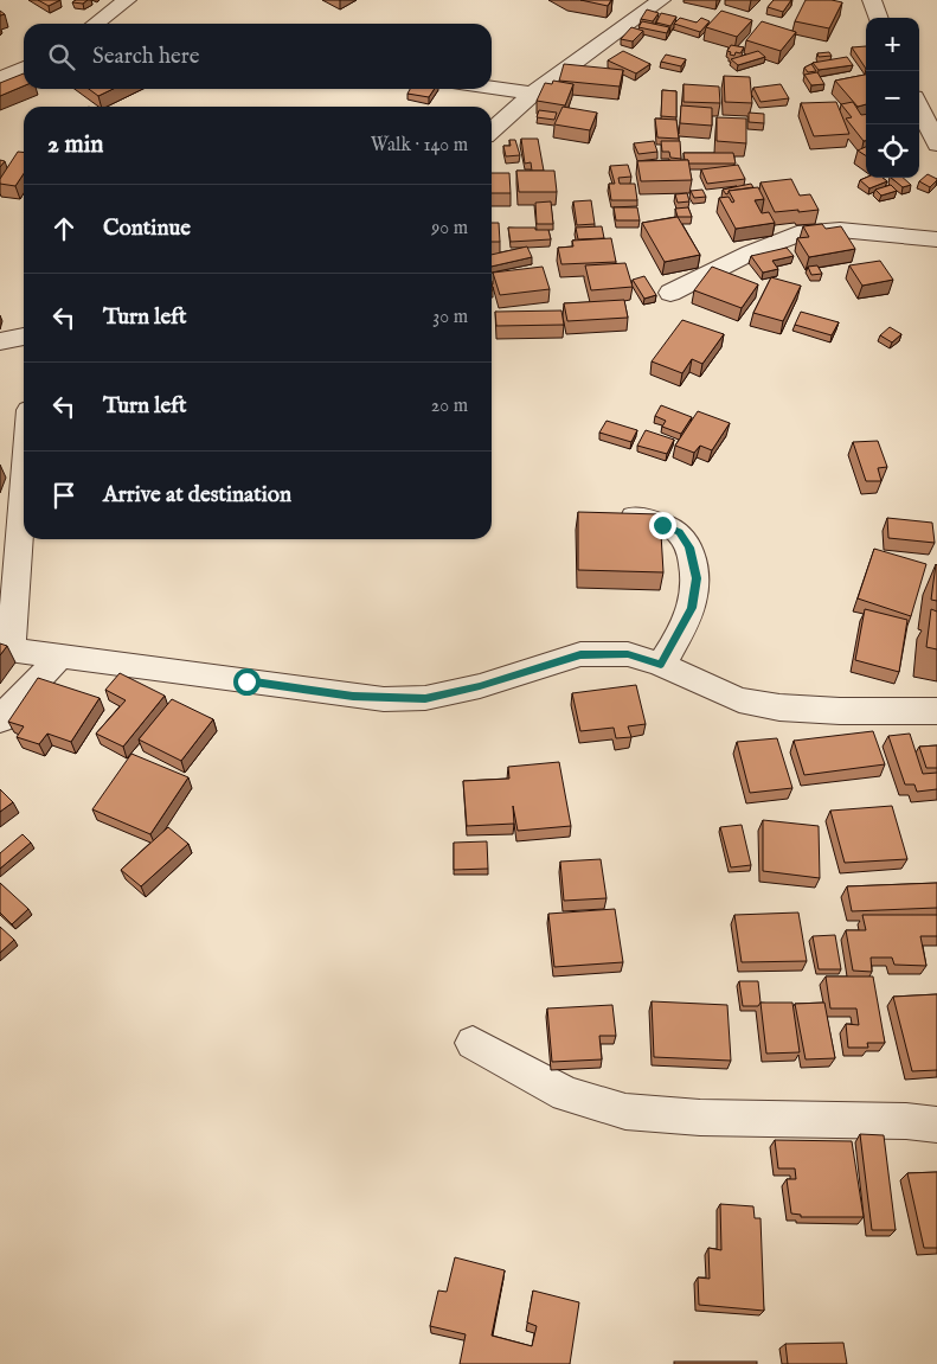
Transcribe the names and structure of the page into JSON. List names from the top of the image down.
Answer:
{
  "page": {
    "map_buttons": ["+", "−"],
    "search": "Search here",
    "heading": ["2 min", "Walk · 140 m"],
    "list": [
      ["Continue", "90 m"],
      ["Turn left", "30 m"],
      ["Turn left", "20 m"],
      "Arrive at destination"
    ]
  }
}
